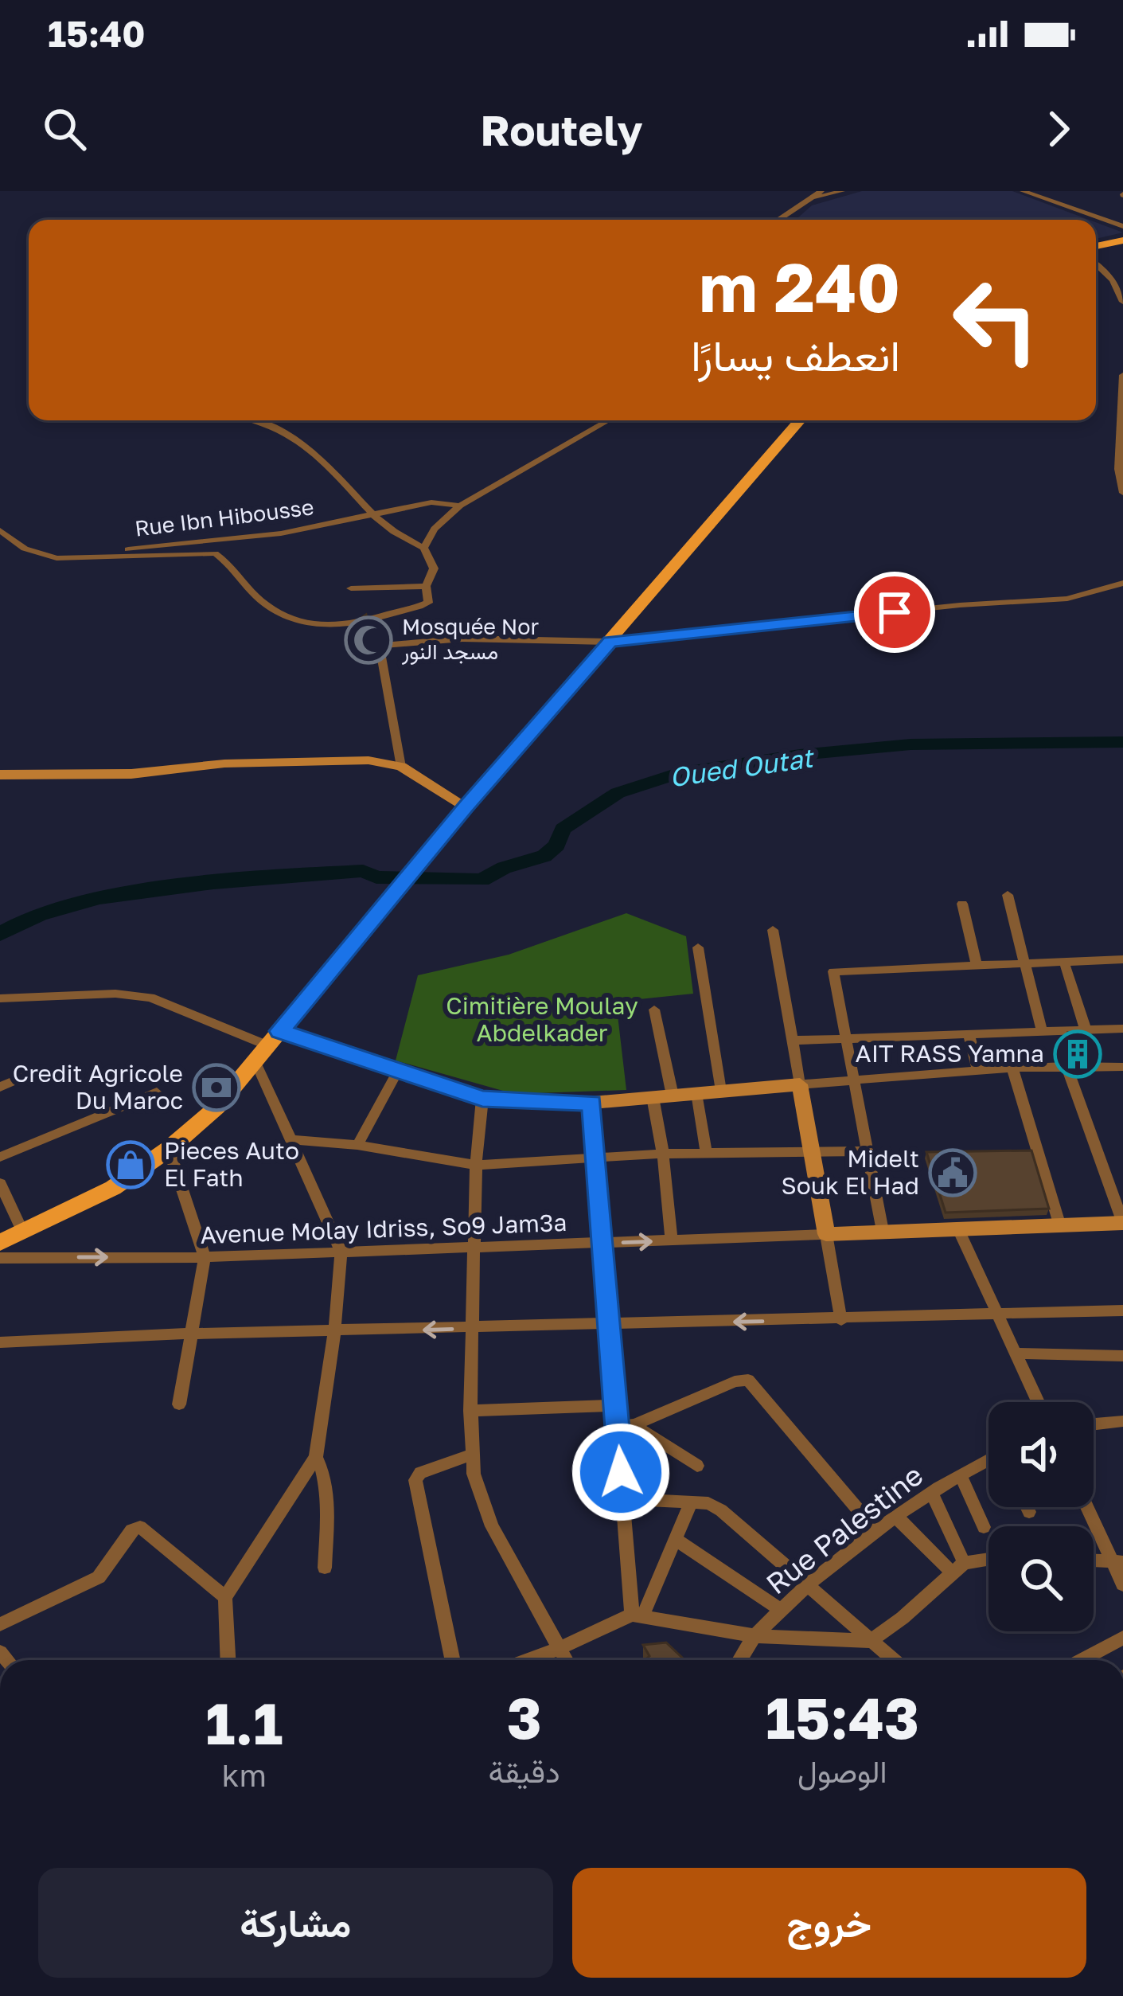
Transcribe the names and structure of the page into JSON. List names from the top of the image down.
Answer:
{
  "streets": {
    "street": ["Rue Ibn Hibousse", "Avenue Molay Idriss, So9 Jam3a", "Rue Palestine"]
  },
  "water": ["Oued Outat"],
  "parks": ["Cimitière Moulay Abdelkader"],
  "places": {
    "mosque": ["Mosquée Nor مسجد النور"],
    "building": ["AIT RASS Yamna"],
    "bank": ["Credit Agricole Du Maroc"],
    "shop": ["Pieces Auto El Fath"],
    "public building": ["Midelt Souk El Had"]
  },
  "page": {
    "status": "15:40",
    "header": "Routely",
    "turn": ["240 m", "انعطف يسارًا"],
    "eta": [
      "15:43",
      "الوصول",
      "3",
      "دقيقة",
      "1.1",
      "km"
    ],
    "buttons": ["خروج", "مشاركة"]
  }
}
